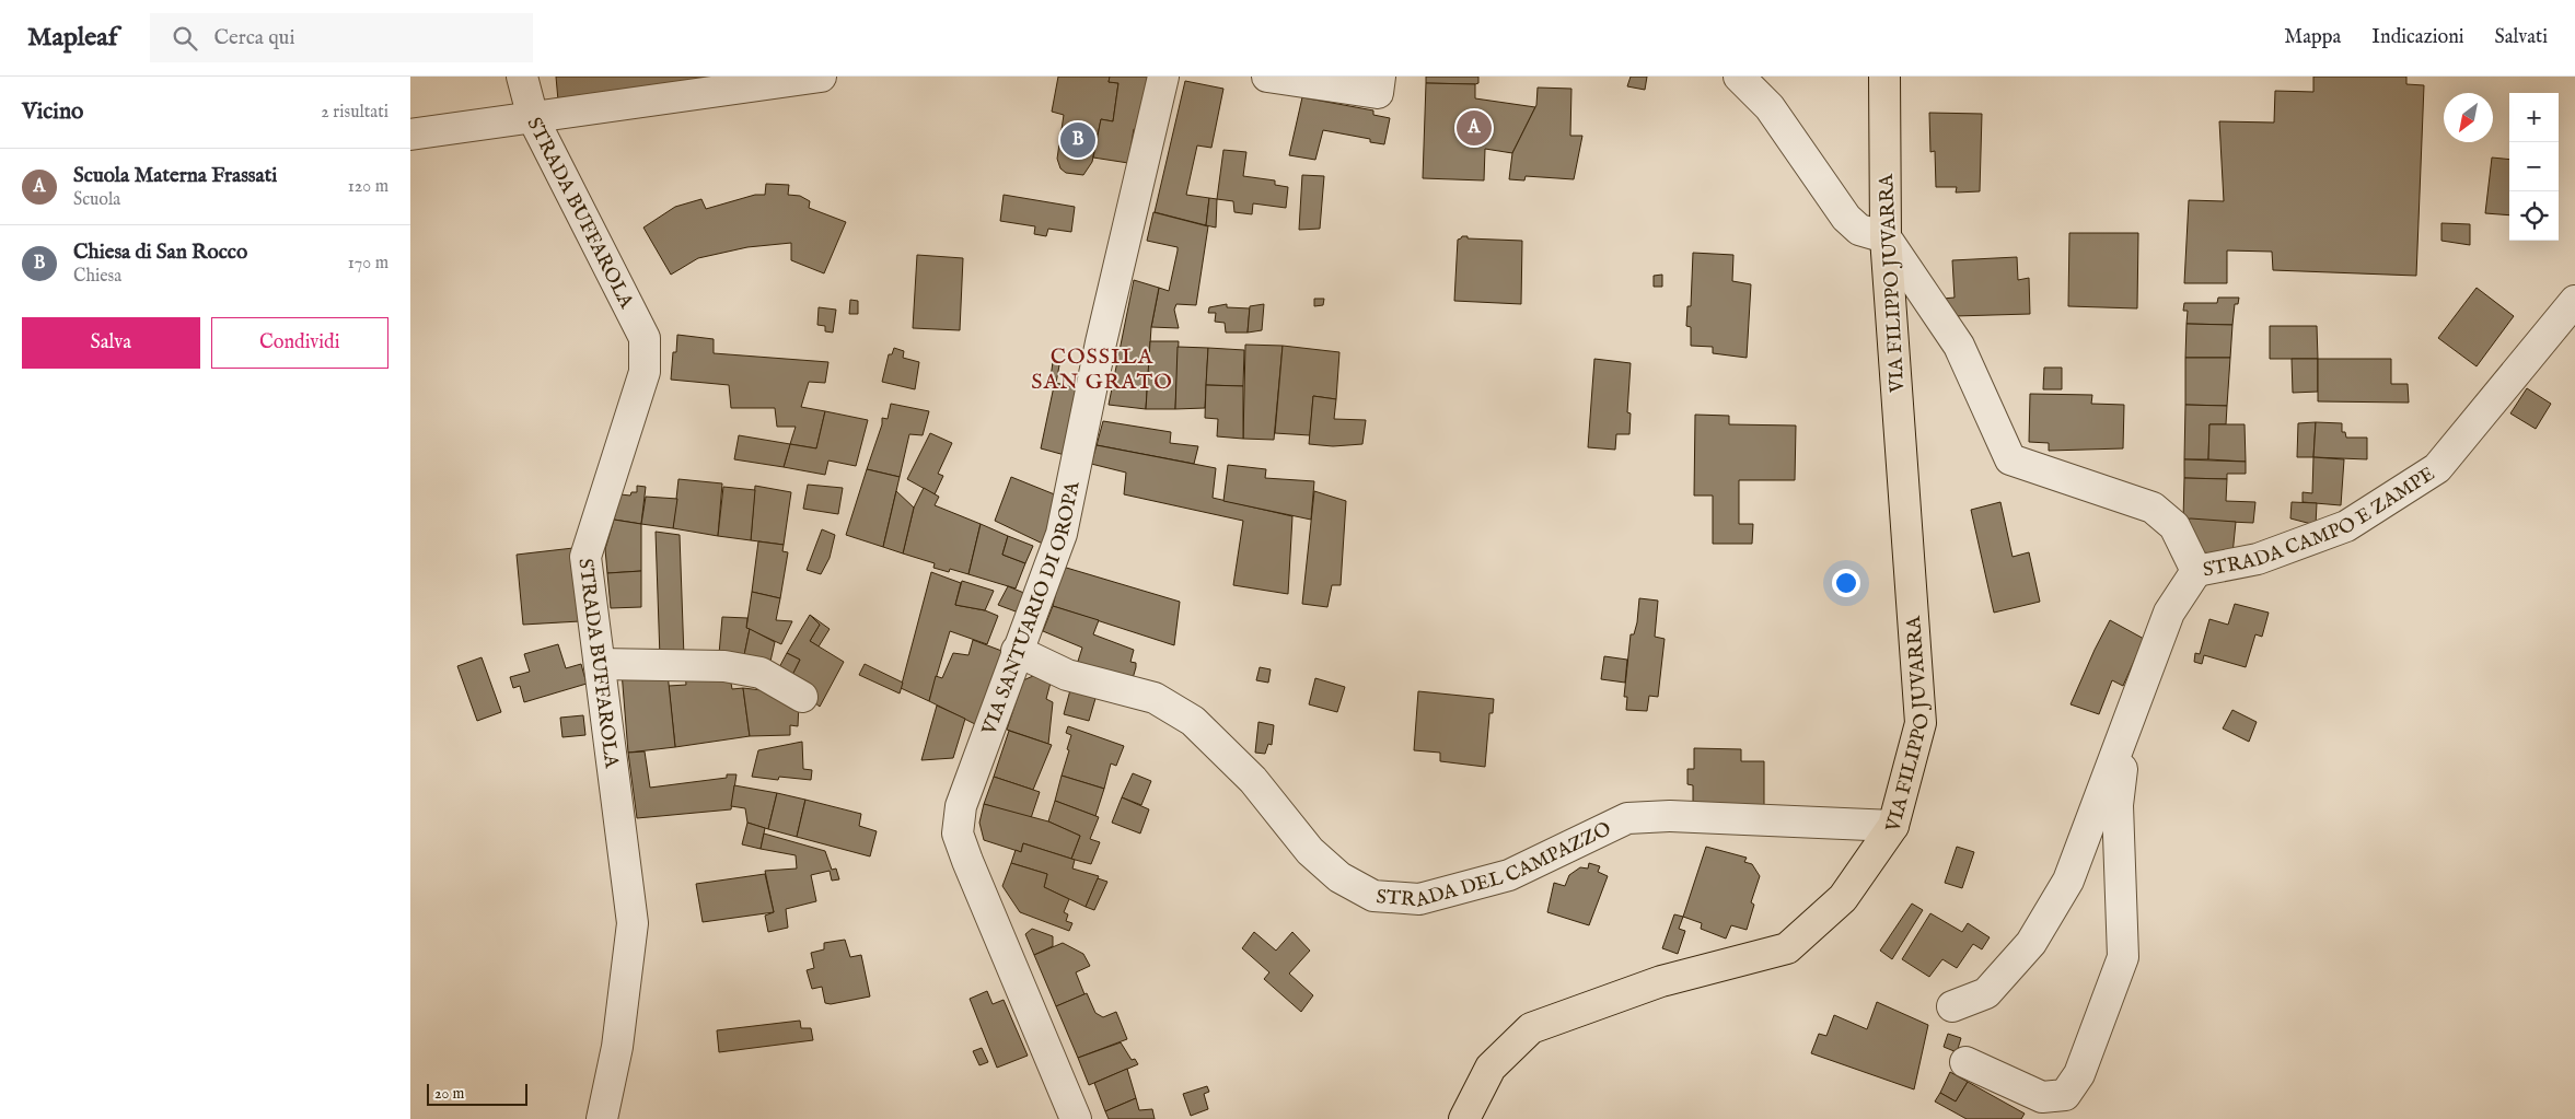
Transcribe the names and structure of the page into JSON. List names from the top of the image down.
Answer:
{
  "streets": {
    "main road": ["VIA FILIPPO JUVARRA"],
    "street": [
      "STRADA BUFFAROLA",
      "STRADA CAMPO E ZAMPE",
      "VIA SANTUARIO DI OROPA",
      "STRADA DEL CAMPAZZO"
    ]
  },
  "crossings": [
    ["VIA FILIPPO JUVARRA", "STRADA CAMPO E ZAMPE"],
    ["VIA FILIPPO JUVARRA", "STRADA DEL CAMPAZZO"],
    ["VIA SANTUARIO DI OROPA", "STRADA DEL CAMPAZZO"]
  ],
  "districts": ["COSSILA SAN GRATO"],
  "scale_bar": "20 m",
  "north": "bottom left",
  "page": {
    "header": "Mapleaf",
    "search": "Cerca qui",
    "nav": ["Mappa", "Indicazioni", "Salvati"],
    "heading": ["Vicino", "2 risultati"],
    "map_buttons": ["+", "−"],
    "pins": ["A", "B"],
    "list": [
      {
        "mark": "A",
        "name": "Scuola Materna Frassati",
        "note": "Scuola",
        "value": "120 m"
      },
      {
        "mark": "B",
        "name": "Chiesa di San Rocco",
        "note": "Chiesa",
        "value": "170 m"
      }
    ],
    "buttons": ["Salva", "Condividi"],
    "scale": "20 m"
  }
}
